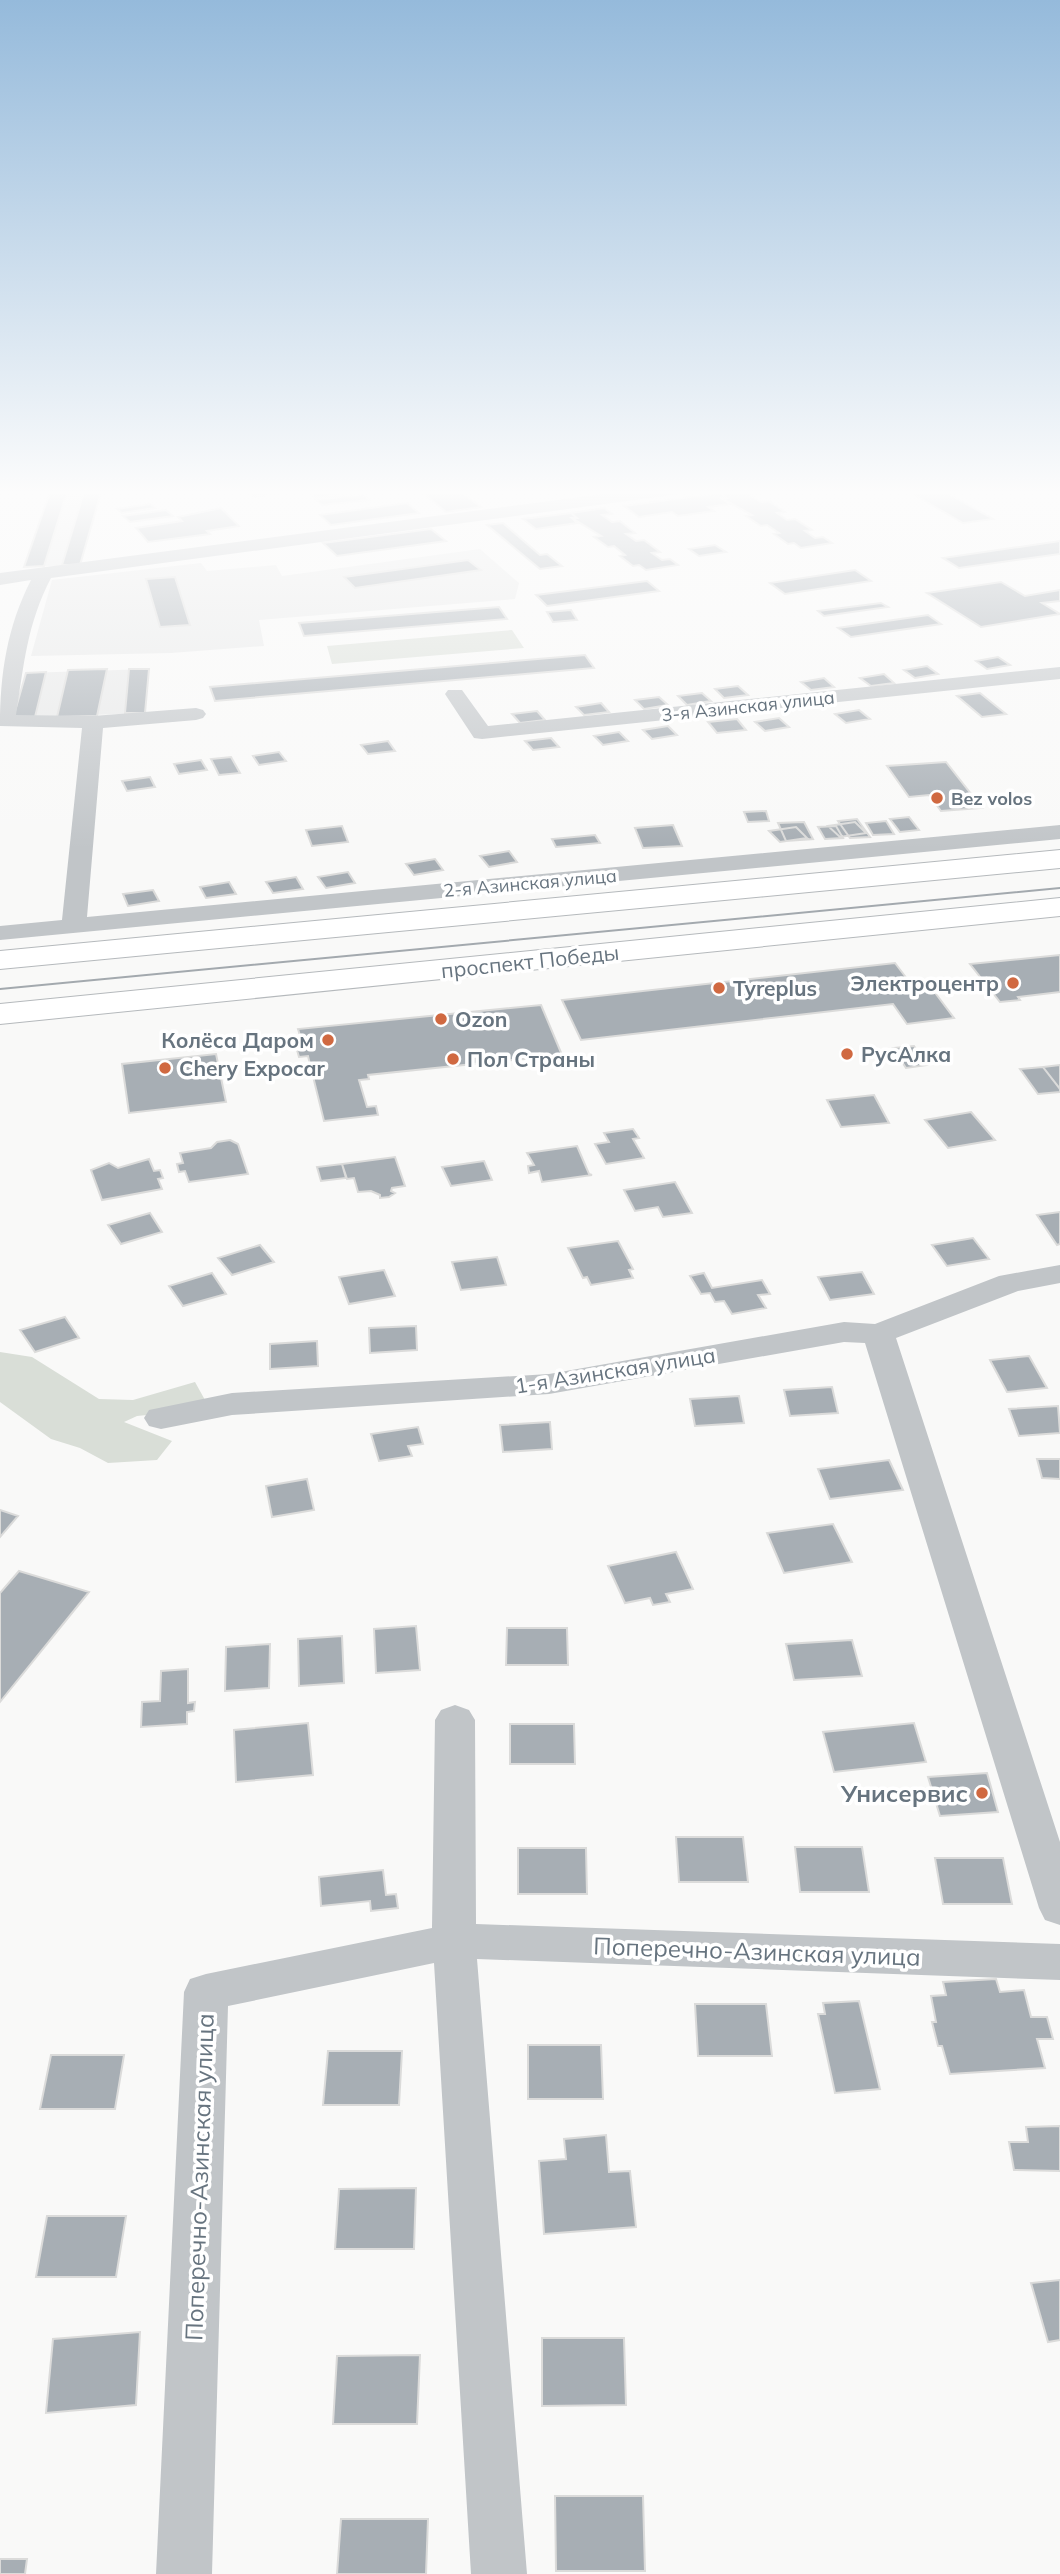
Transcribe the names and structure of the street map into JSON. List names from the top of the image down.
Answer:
{
  "streets": {
    "main road": ["проспект Победы"],
    "street": [
      "3-я Азинская улица",
      "2-я Азинская улица",
      "1-я Азинская улица",
      "Поперечно-Азинская улица"
    ]
  },
  "places": [
    "Bez volos",
    "Электроцентр",
    "Tyreplus",
    "Ozon",
    "Колёса Даром",
    "РусАлка",
    "Пол Страны",
    "Chery Expocar",
    "Унисервис"
  ]
}
